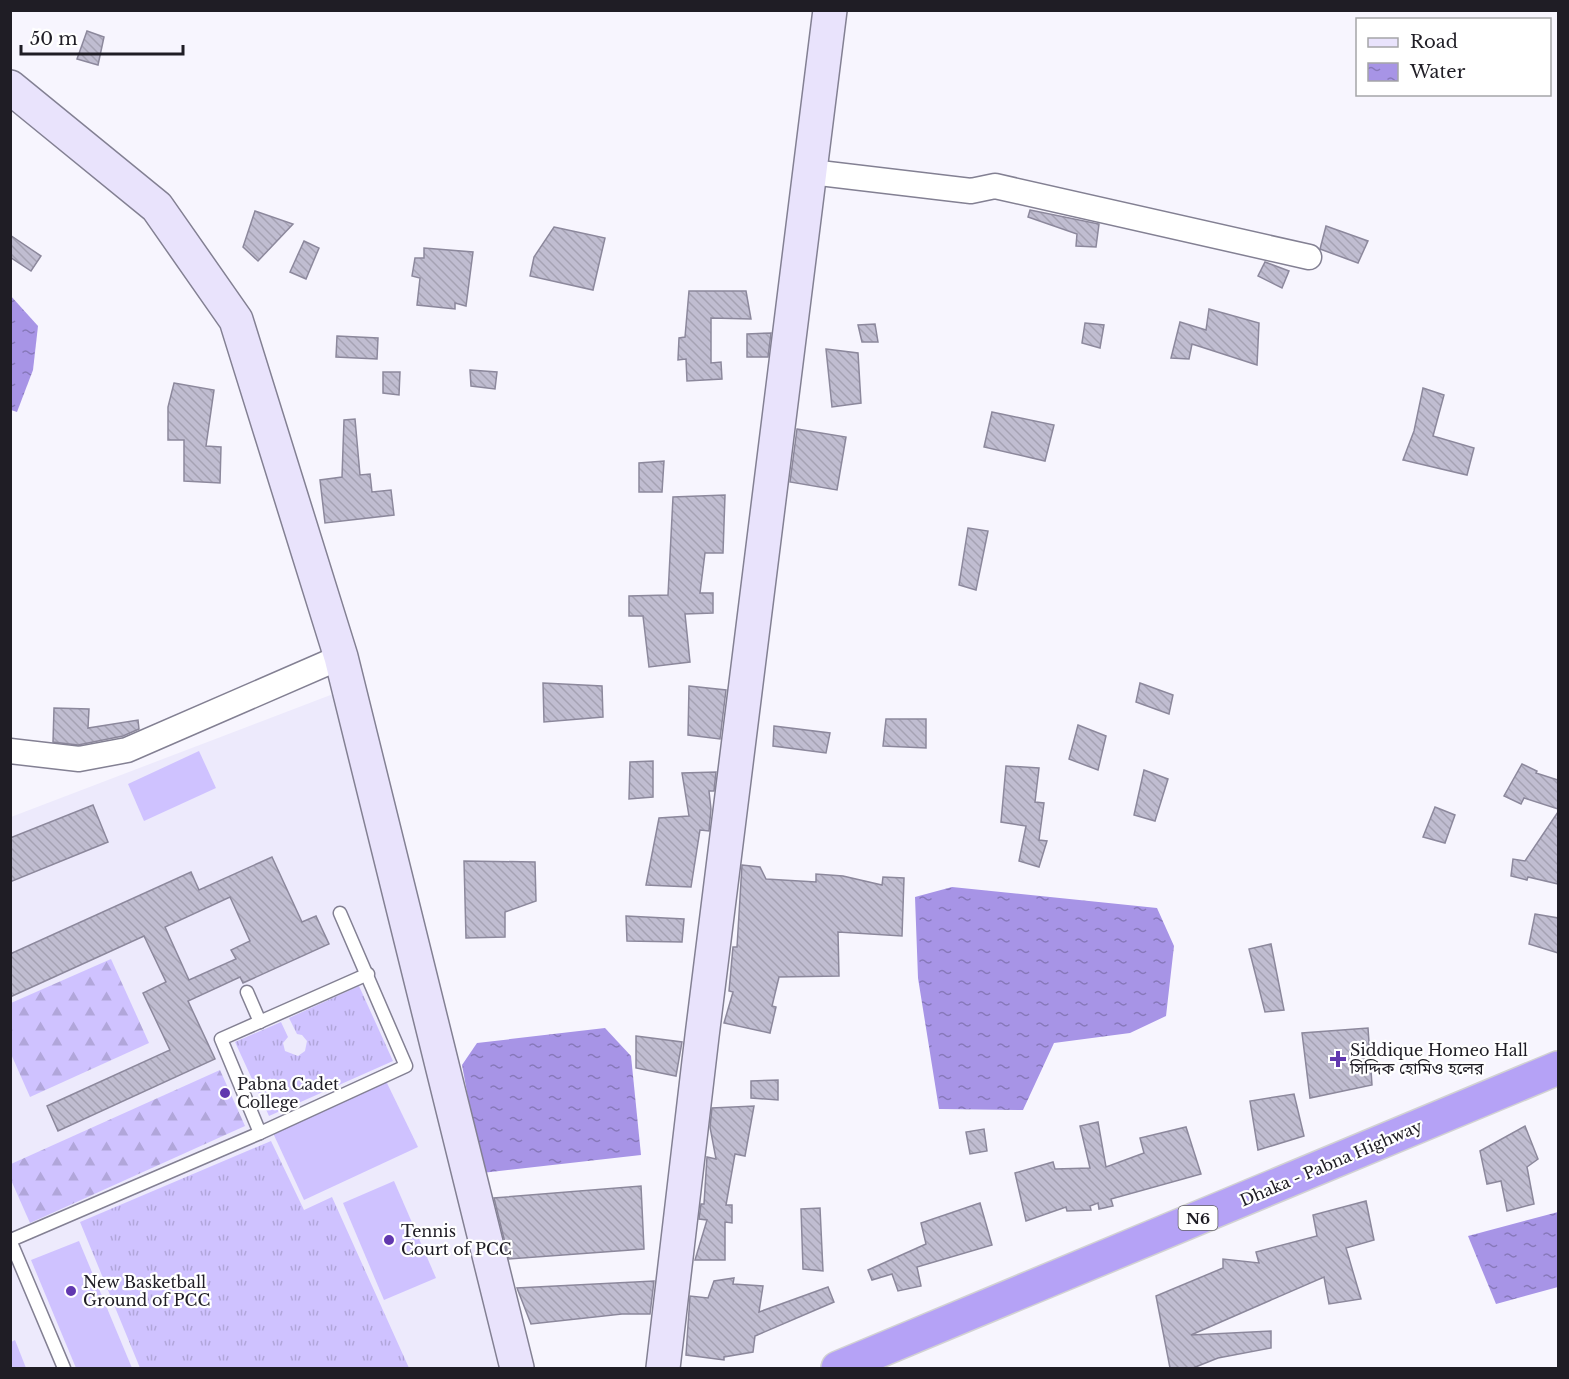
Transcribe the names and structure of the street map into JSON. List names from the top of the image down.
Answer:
{
  "streets": {
    "highway": ["Dhaka - Pabna Highway", "N6"]
  },
  "places": {
    "health": ["Siddique Homeo Hall সিদ্দিক হোমিও হলের"],
    "other": ["Pabna Cadet College", "Tennis Court of PCC", "New Basketball Ground of PCC"]
  },
  "legend": ["Road", "Water"],
  "scale_bar": "50 m"
}
